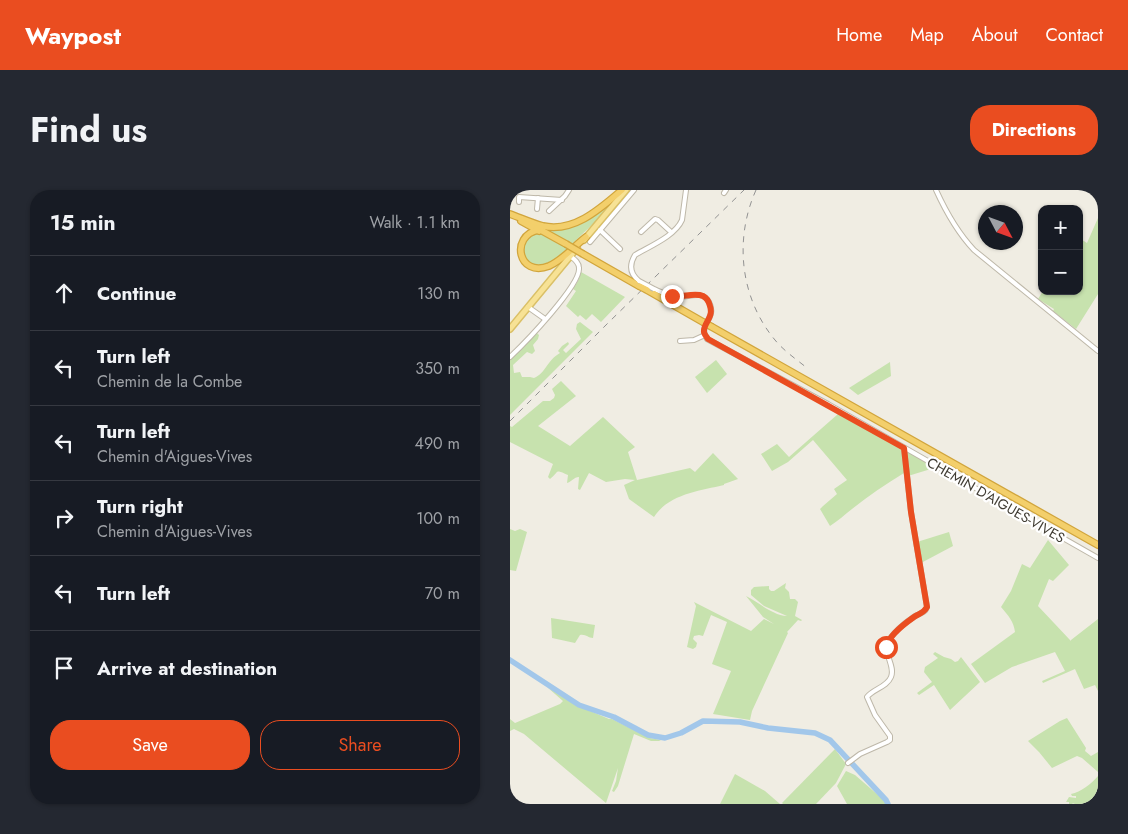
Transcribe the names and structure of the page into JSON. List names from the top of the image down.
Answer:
{
  "streets": {
    "street": ["CHEMIN D'AIGUES-VIVES"]
  },
  "north": "bottom right",
  "page": {
    "header": "Waypost",
    "nav": [
      "Home",
      "Map",
      "About",
      "Contact"
    ],
    "title": "Find us",
    "buttons": [
      "Directions",
      ["Save", "Share"]
    ],
    "heading": ["15 min", "Walk · 1.1 km"],
    "map_buttons": ["+", "−"],
    "list": [
      ["Continue", "130 m"],
      ["Turn left", "Chemin de la Combe", "350 m"],
      ["Turn left", "Chemin d'Aigues-Vives", "490 m"],
      ["Turn right", "Chemin d'Aigues-Vives", "100 m"],
      ["Turn left", "70 m"],
      "Arrive at destination"
    ]
  }
}
